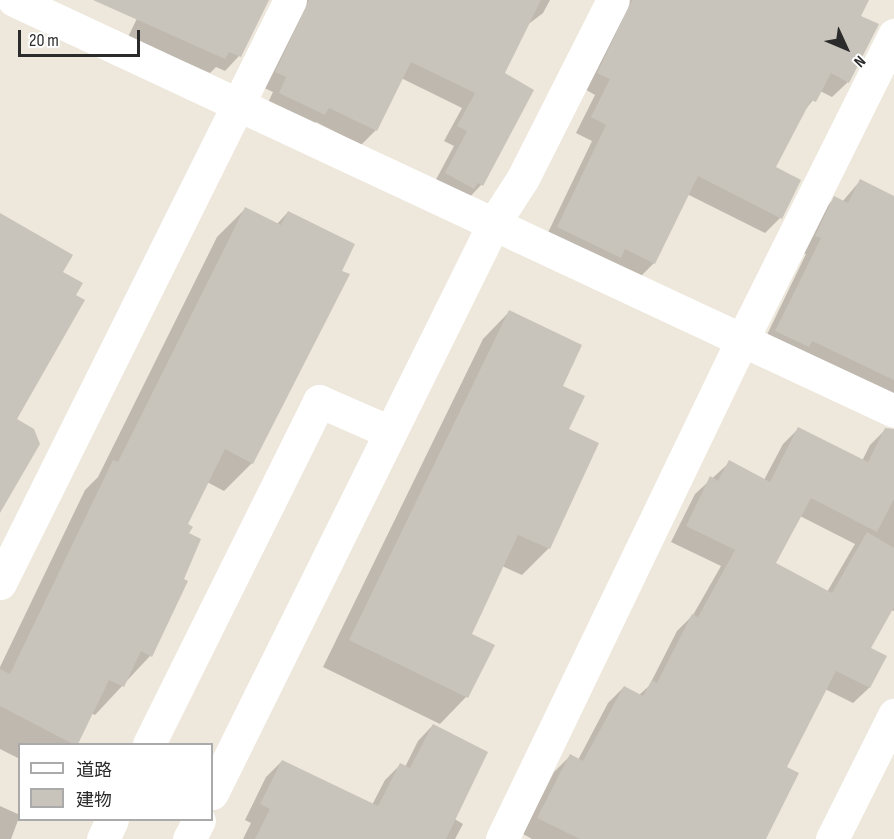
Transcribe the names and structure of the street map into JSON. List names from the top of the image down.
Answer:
{
  "legend": ["道路", "建物"],
  "scale_bar": "20 m",
  "north": "bottom right"
}
